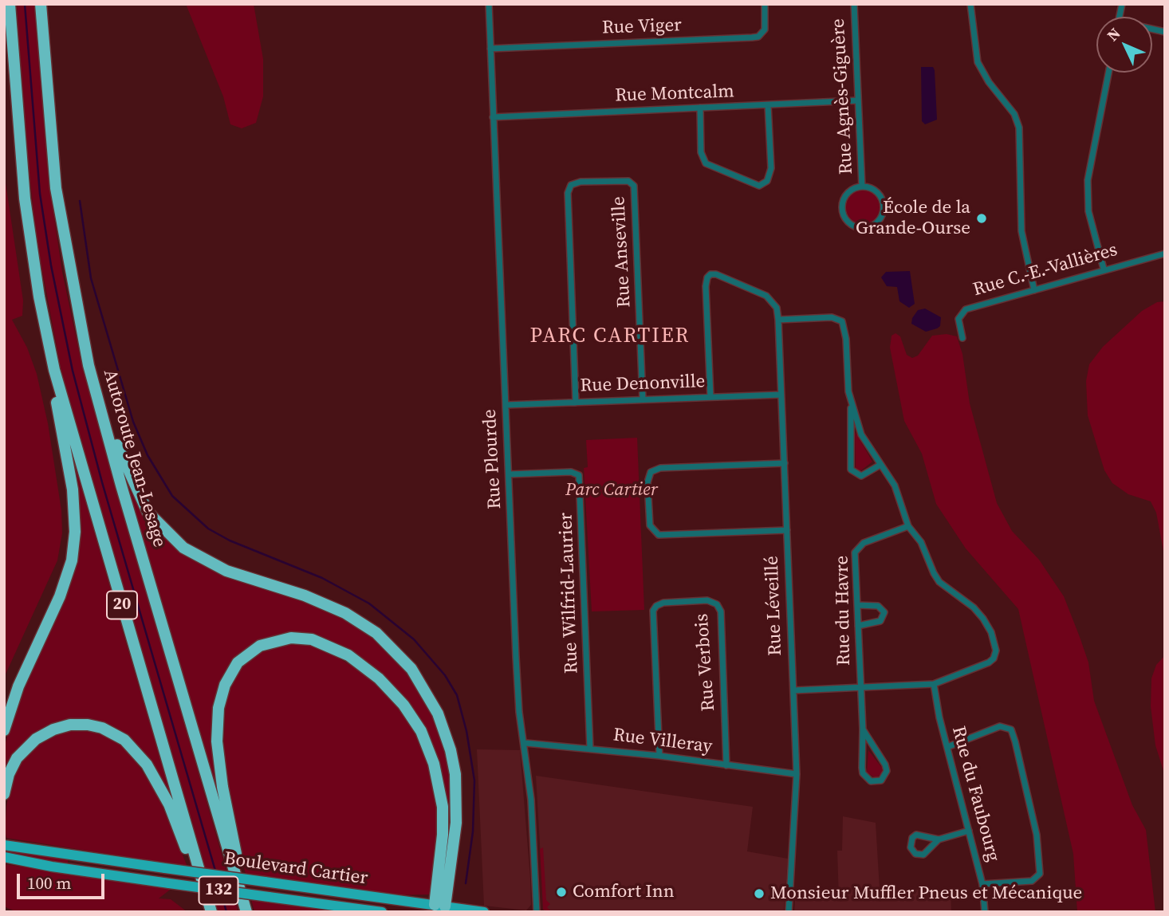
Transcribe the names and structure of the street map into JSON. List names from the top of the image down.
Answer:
{
  "streets": {
    "highway": ["Autoroute Jean-Lesage", "20"],
    "main road": ["Boulevard Cartier", "132"],
    "street": [
      "Rue Viger",
      "Rue Montcalm",
      "Rue Agnès-Giguère",
      "Rue Anseville",
      "Rue C.-E.-Vallières",
      "Rue Denonville",
      "Rue Plourde",
      "Rue Wilfrid-Laurier",
      "Rue Léveillé",
      "Rue du Havre",
      "Rue Verbois",
      "Rue Villeray",
      "Rue du Faubourg"
    ]
  },
  "crossings": [
    ["Rue Viger", "Rue Plourde"],
    ["Rue Montcalm", "Rue Agnès-Giguère"],
    ["Rue Montcalm", "Rue Plourde"],
    ["Rue Anseville", "Rue Denonville"],
    ["Rue Denonville", "Rue Plourde"],
    ["Rue Denonville", "Rue Léveillé"],
    ["Rue Plourde", "Rue Wilfrid-Laurier"],
    ["Rue Plourde", "Rue Villeray"],
    ["Rue Wilfrid-Laurier", "Rue Villeray"],
    ["Rue Léveillé", "Rue Villeray"],
    ["Rue Verbois", "Rue Villeray"]
  ],
  "districts": ["PARC CARTIER"],
  "parks": ["Parc Cartier"],
  "places": ["École de la Grande-Ourse", "Comfort Inn", "Monsieur Muffler Pneus et Mécanique"],
  "scale_bar": "100 m",
  "north": "top left"
}
